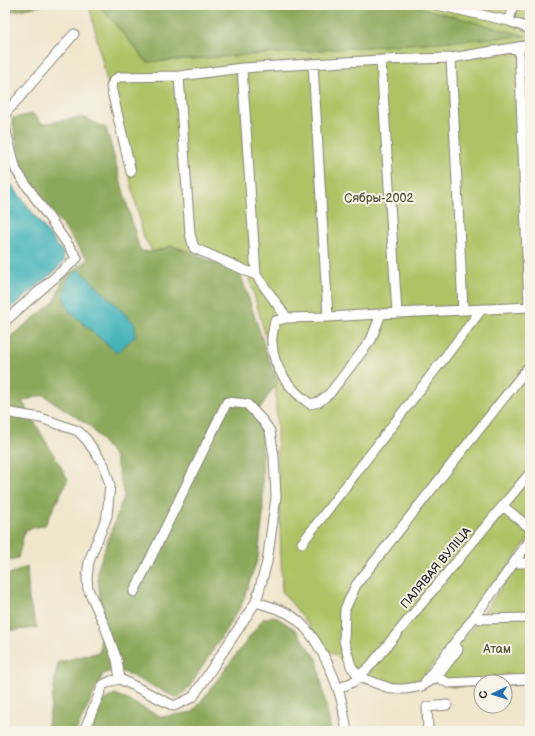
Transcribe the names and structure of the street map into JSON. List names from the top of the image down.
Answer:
{
  "streets": {
    "street": ["ПАЛЯВАЯ ВУЛІЦА"]
  },
  "parks": ["Сябры-2002", "Атам"],
  "north": "left"
}
